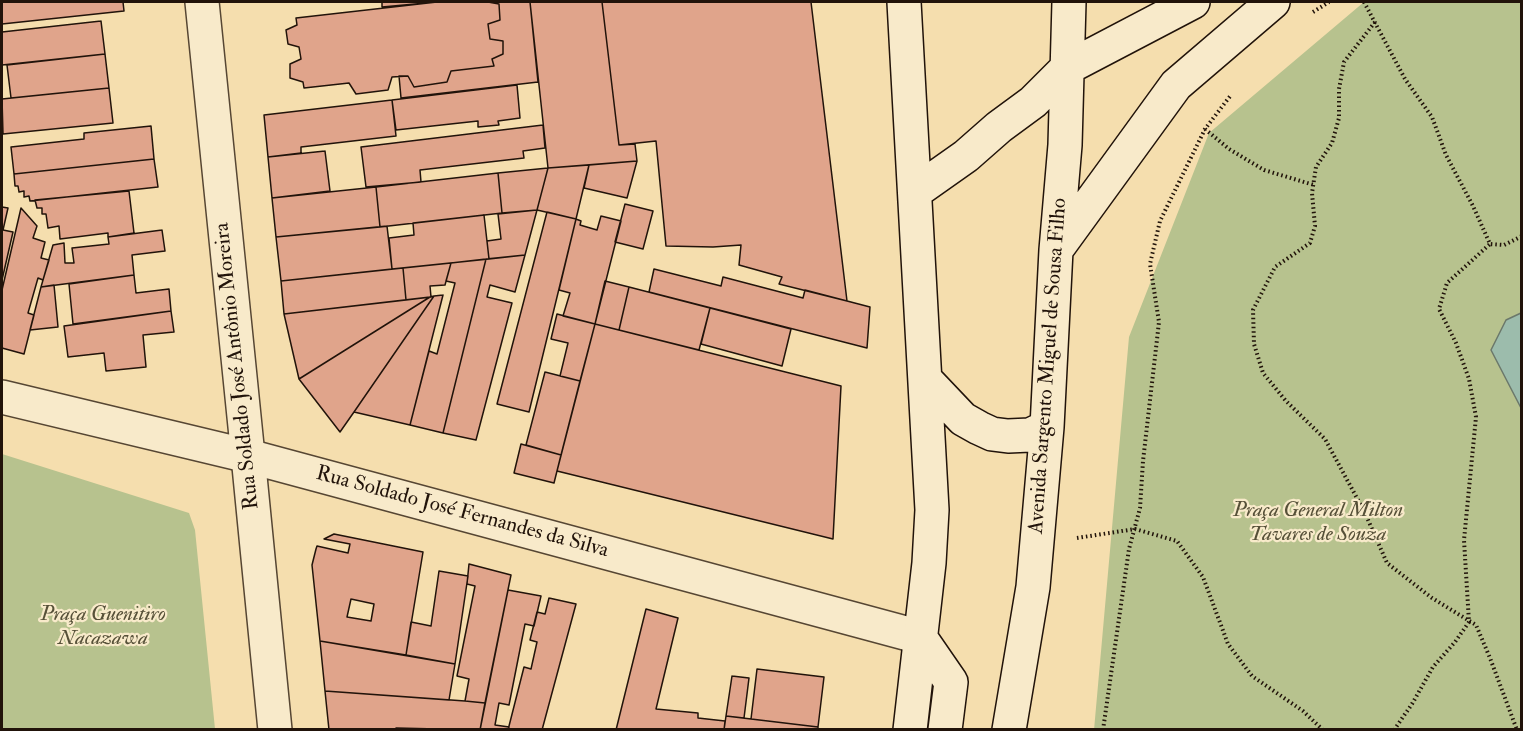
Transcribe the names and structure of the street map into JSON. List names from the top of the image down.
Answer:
{
  "streets": {
    "main road": ["Rua Soldado José Antônio Moreira", "Avenida Sargento Miguel de Sousa Filho", "Rua Soldado José Fernandes da Silva"]
  },
  "crossings": [
    ["Rua Soldado José Antônio Moreira", "Rua Soldado José Fernandes da Silva"]
  ],
  "parks": ["Praça General Milton Tavares de Souza", "Praça Guenitiro Nacazawa"]
}
